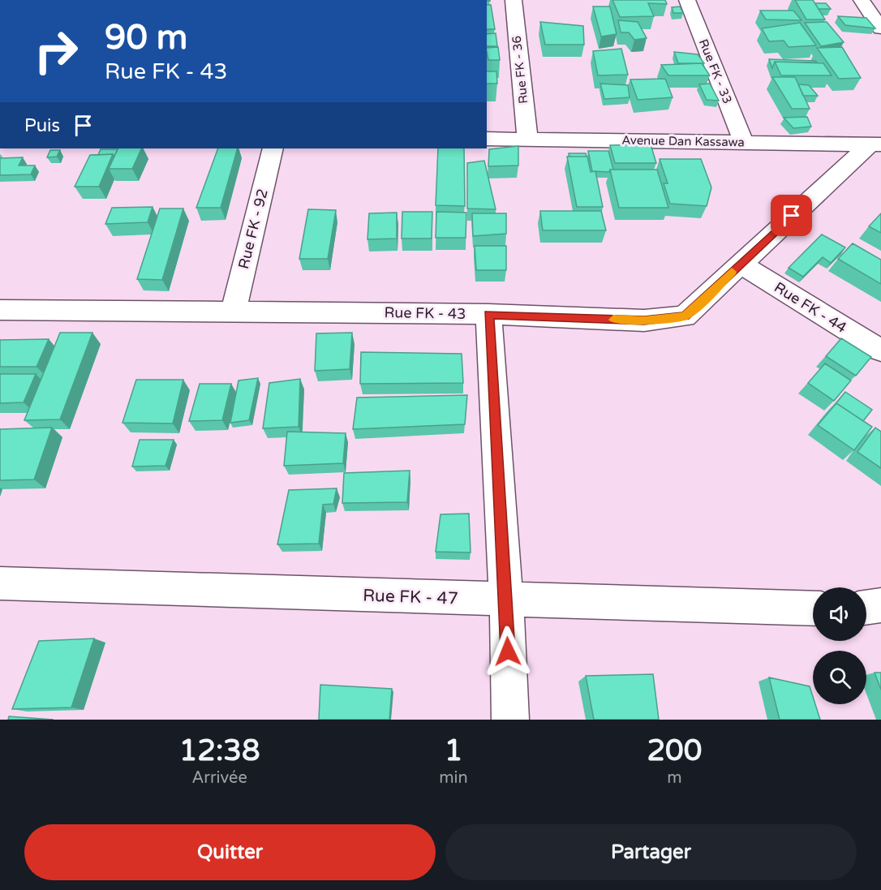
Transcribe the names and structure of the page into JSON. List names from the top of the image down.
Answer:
{
  "streets": {
    "street": [
      "Rue FK - 36",
      "Rue FK - 33",
      "Avenue Dan Kassawa",
      "Rue FK - 92",
      "Rue FK - 44",
      "Rue FK - 43",
      "Rue FK - 47"
    ]
  },
  "crossings": [
    ["Rue FK - 36", "Avenue Dan Kassawa"],
    ["Rue FK - 33", "Avenue Dan Kassawa"],
    ["Avenue Dan Kassawa", "Rue FK - 43"],
    ["Rue FK - 92", "Rue FK - 43"],
    ["Rue FK - 44", "Rue FK - 43"]
  ],
  "page": {
    "turn": ["90 m", "Rue FK - 43"],
    "then": "Puis",
    "eta": [
      "12:38",
      "Arrivée",
      "1",
      "min",
      "200",
      "m"
    ],
    "buttons": ["Quitter", "Partager"]
  }
}
